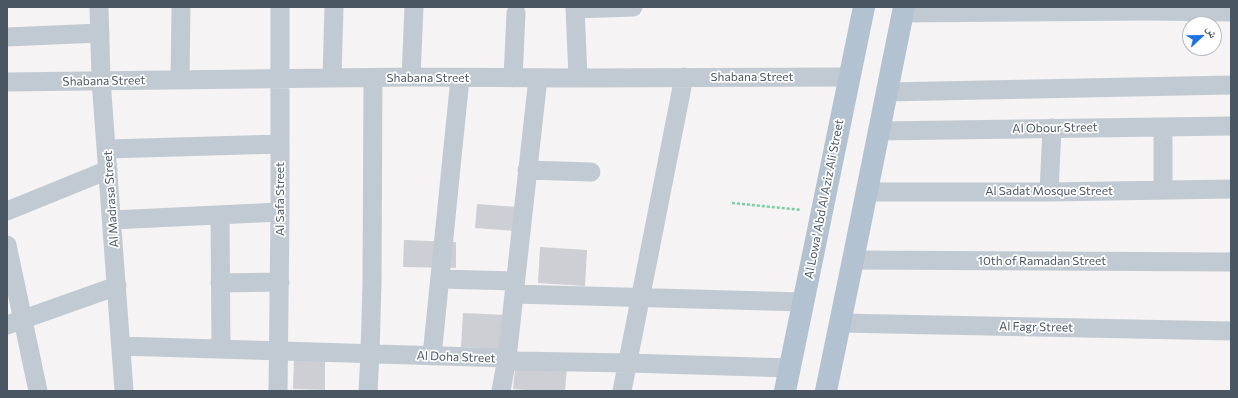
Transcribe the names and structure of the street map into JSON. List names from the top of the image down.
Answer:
{
  "streets": {
    "main road": ["Al Lowa' Abd Al Aziz Ali Street"],
    "street": [
      "Shabana Street",
      "Al Obour Street",
      "Al Sadat Mosque Street",
      "Al Madrasa Street",
      "Al Safa Street",
      "10th of Ramadan Street",
      "Al Fagr Street",
      "Al Doha Street"
    ]
  },
  "crossings": [
    ["Shabana Street", "Al Madrasa Street"],
    ["Shabana Street", "Al Safa Street"],
    ["Shabana Street", "Al Lowa' Abd Al Aziz Ali Street"],
    ["Al Madrasa Street", "Al Doha Street"],
    ["Al Safa Street", "Al Doha Street"],
    ["Al Lowa' Abd Al Aziz Ali Street", "Al Doha Street"]
  ],
  "north": "right"
}
